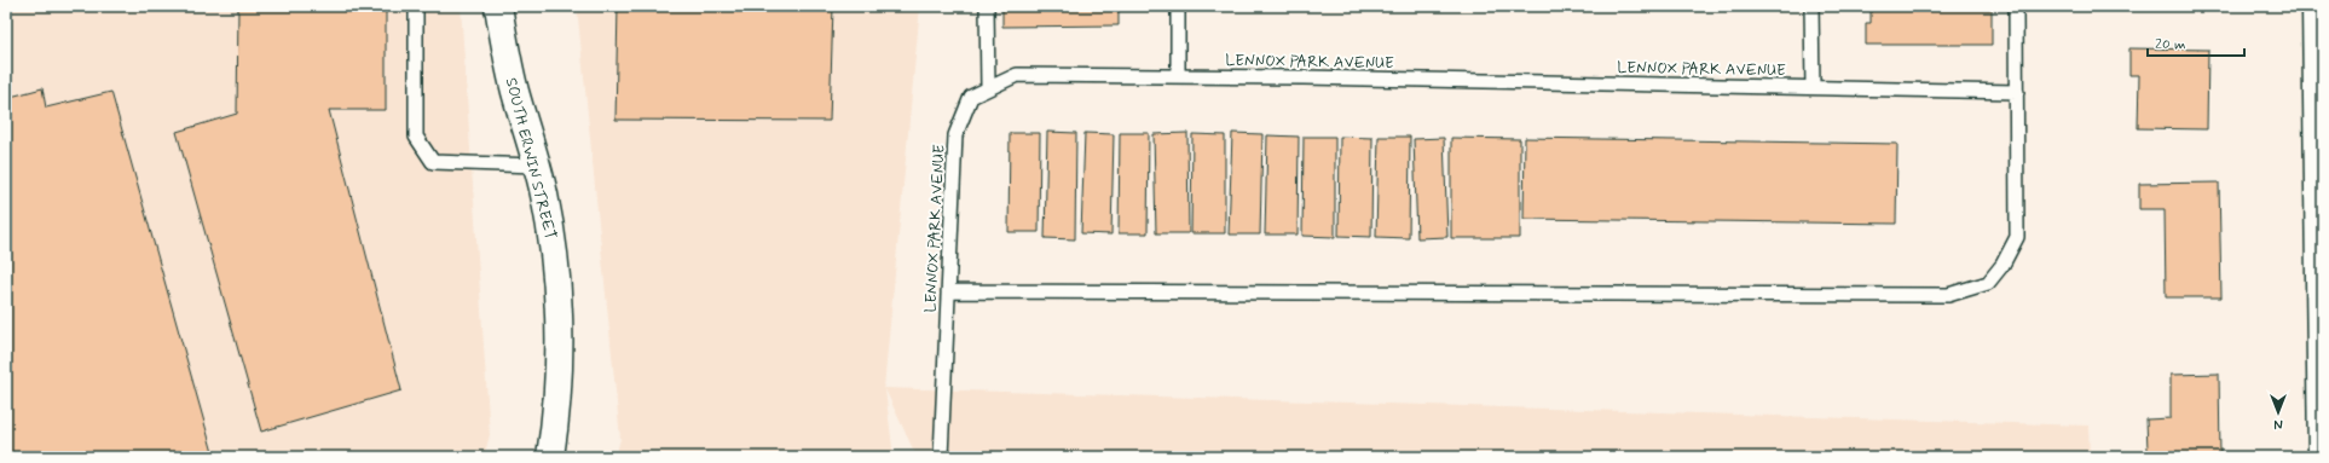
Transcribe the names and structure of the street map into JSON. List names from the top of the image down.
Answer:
{
  "streets": {
    "street": ["SOUTH ERWIN STREET"],
    "lane": ["LENNOX PARK AVENUE"]
  },
  "scale_bar": "20 m",
  "north": "bottom"
}
